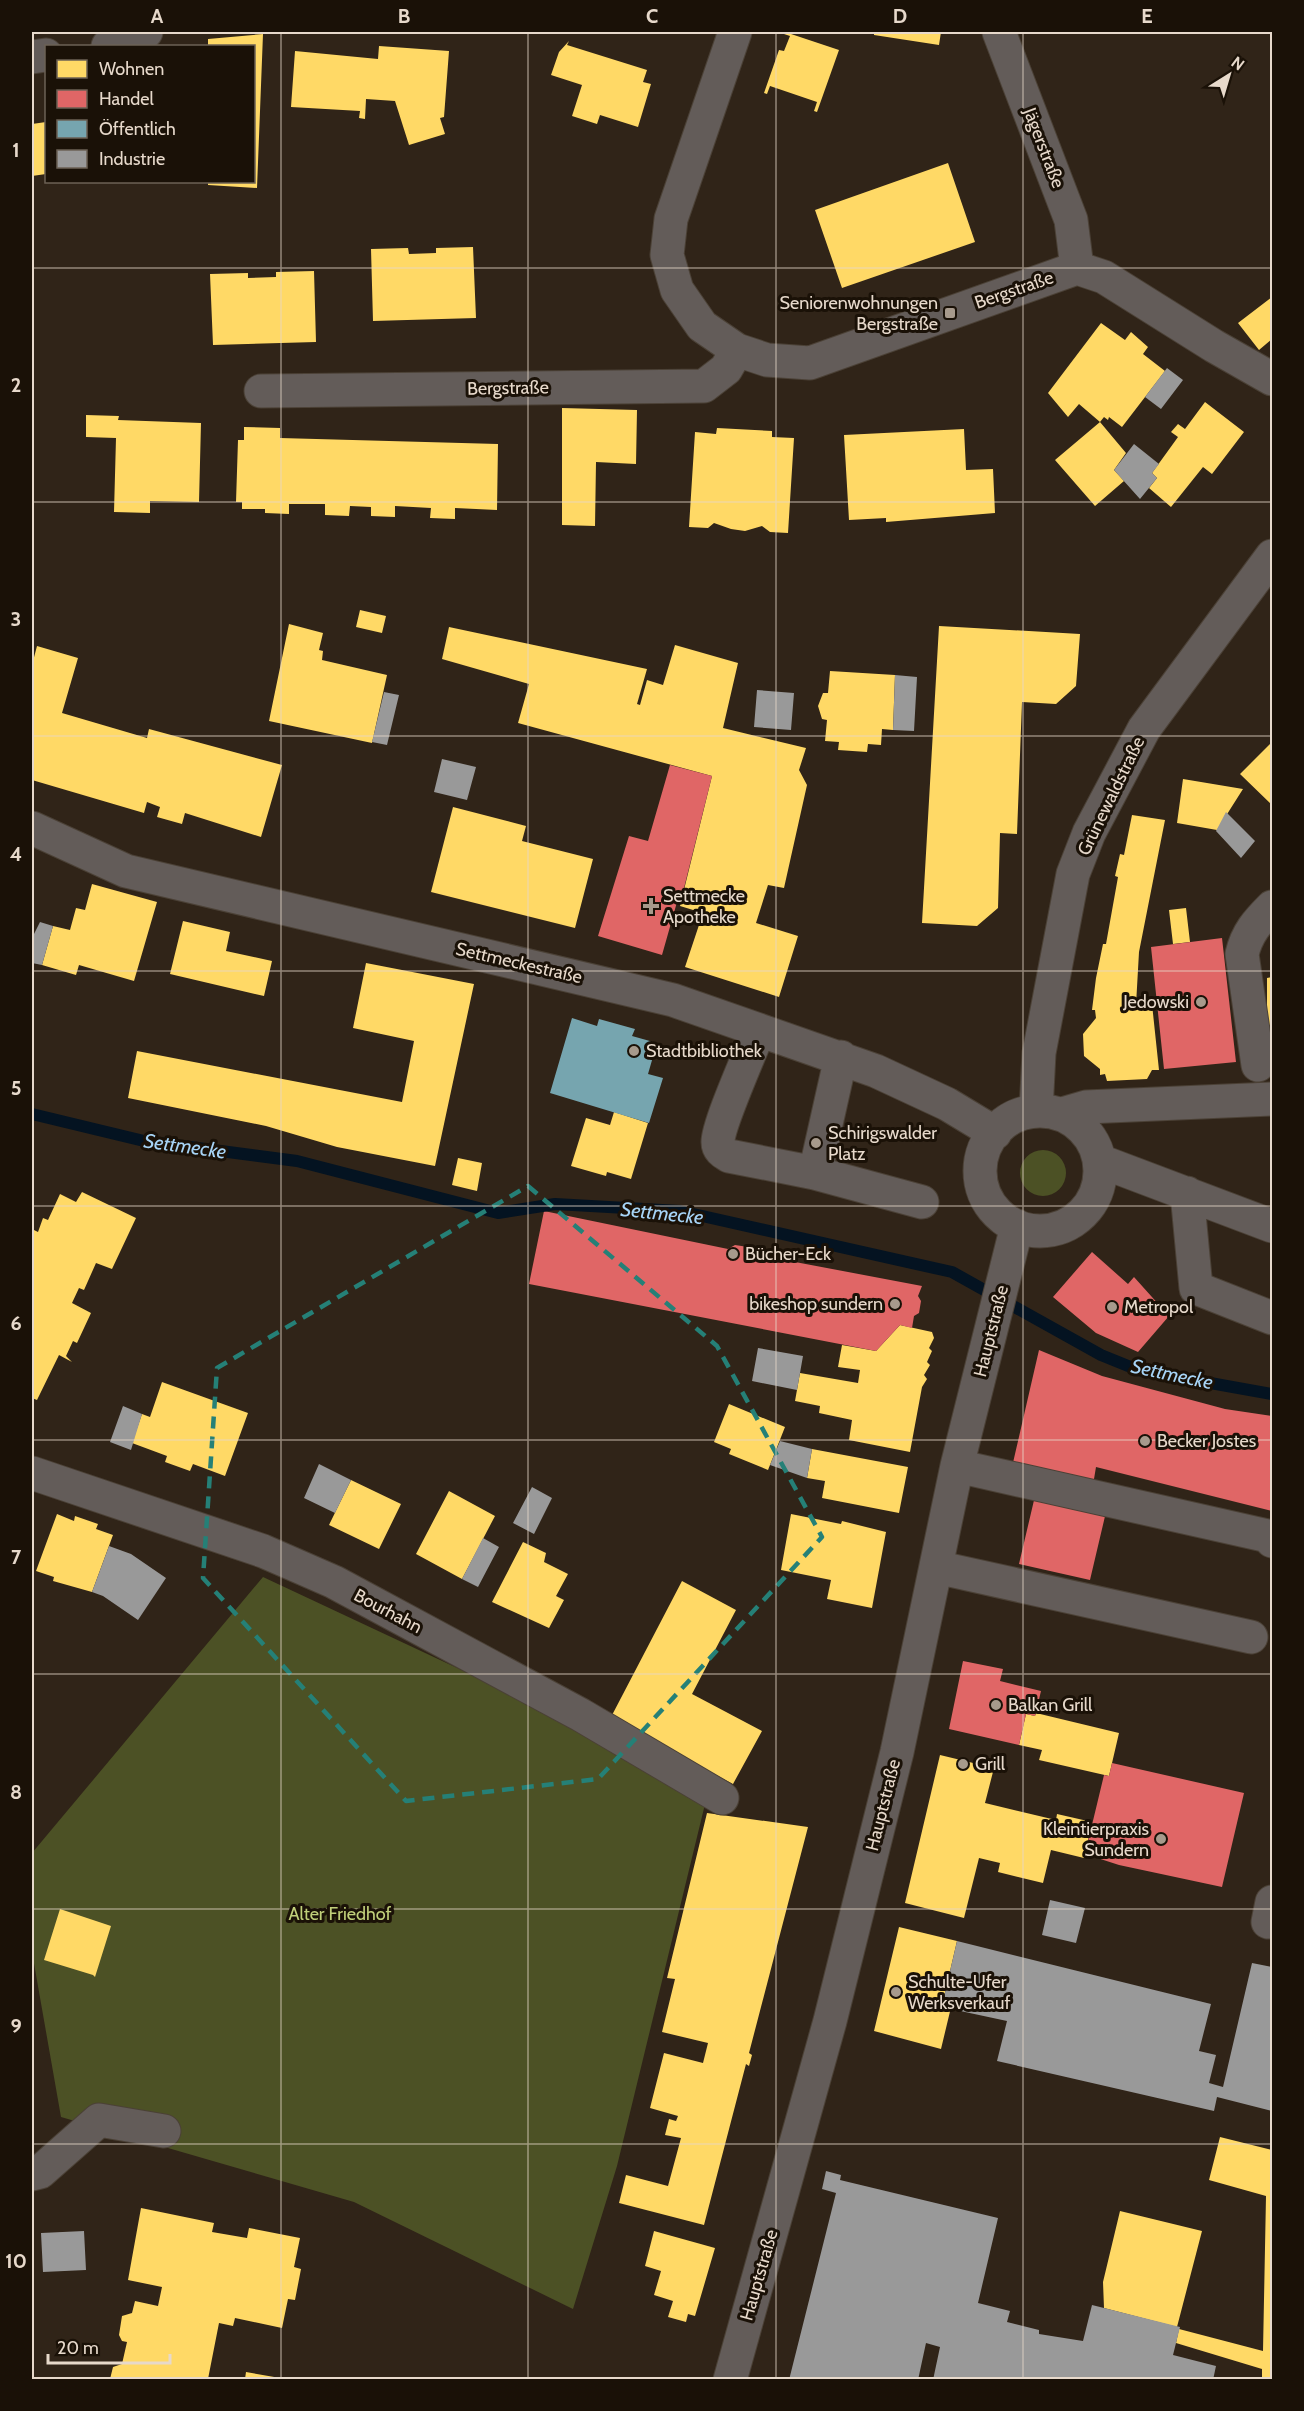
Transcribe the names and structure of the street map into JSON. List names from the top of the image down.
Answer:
{
  "streets": {
    "street": [
      "Jägerstraße",
      "Bergstraße",
      "Grünewaldstraße",
      "Settmeckestraße",
      "Hauptstraße",
      "Bourhahn"
    ]
  },
  "crossings": [
    ["Jägerstraße", "Bergstraße"],
    ["Grünewaldstraße", "Settmeckestraße"],
    ["Grünewaldstraße", "Hauptstraße"],
    ["Settmeckestraße", "Hauptstraße"]
  ],
  "water": ["Settmecke"],
  "parks": ["Alter Friedhof"],
  "places": {
    "transit": ["Seniorenwohnungen Bergstraße"],
    "health": ["Settmecke Apotheke"],
    "other": [
      "Jedowski",
      "Stadtbibliothek",
      "Schirigswalder Platz",
      "Bücher-Eck",
      "bikeshop sundern",
      "Metropol",
      "Becker Jostes",
      "Balkan Grill",
      "Grill",
      "Kleintierpraxis Sundern",
      "Schulte-Ufer Werksverkauf"
    ]
  },
  "legend": [
    "Wohnen",
    "Handel",
    "Öffentlich",
    "Industrie"
  ],
  "scale_bar": "20 m",
  "north": "top right",
  "grid": {
    "columns": [
      "A",
      "B",
      "C",
      "D",
      "E"
    ],
    "rows": [
      "1",
      "2",
      "3",
      "4",
      "5",
      "6",
      "7",
      "8",
      "9",
      "10"
    ]
  }
}
